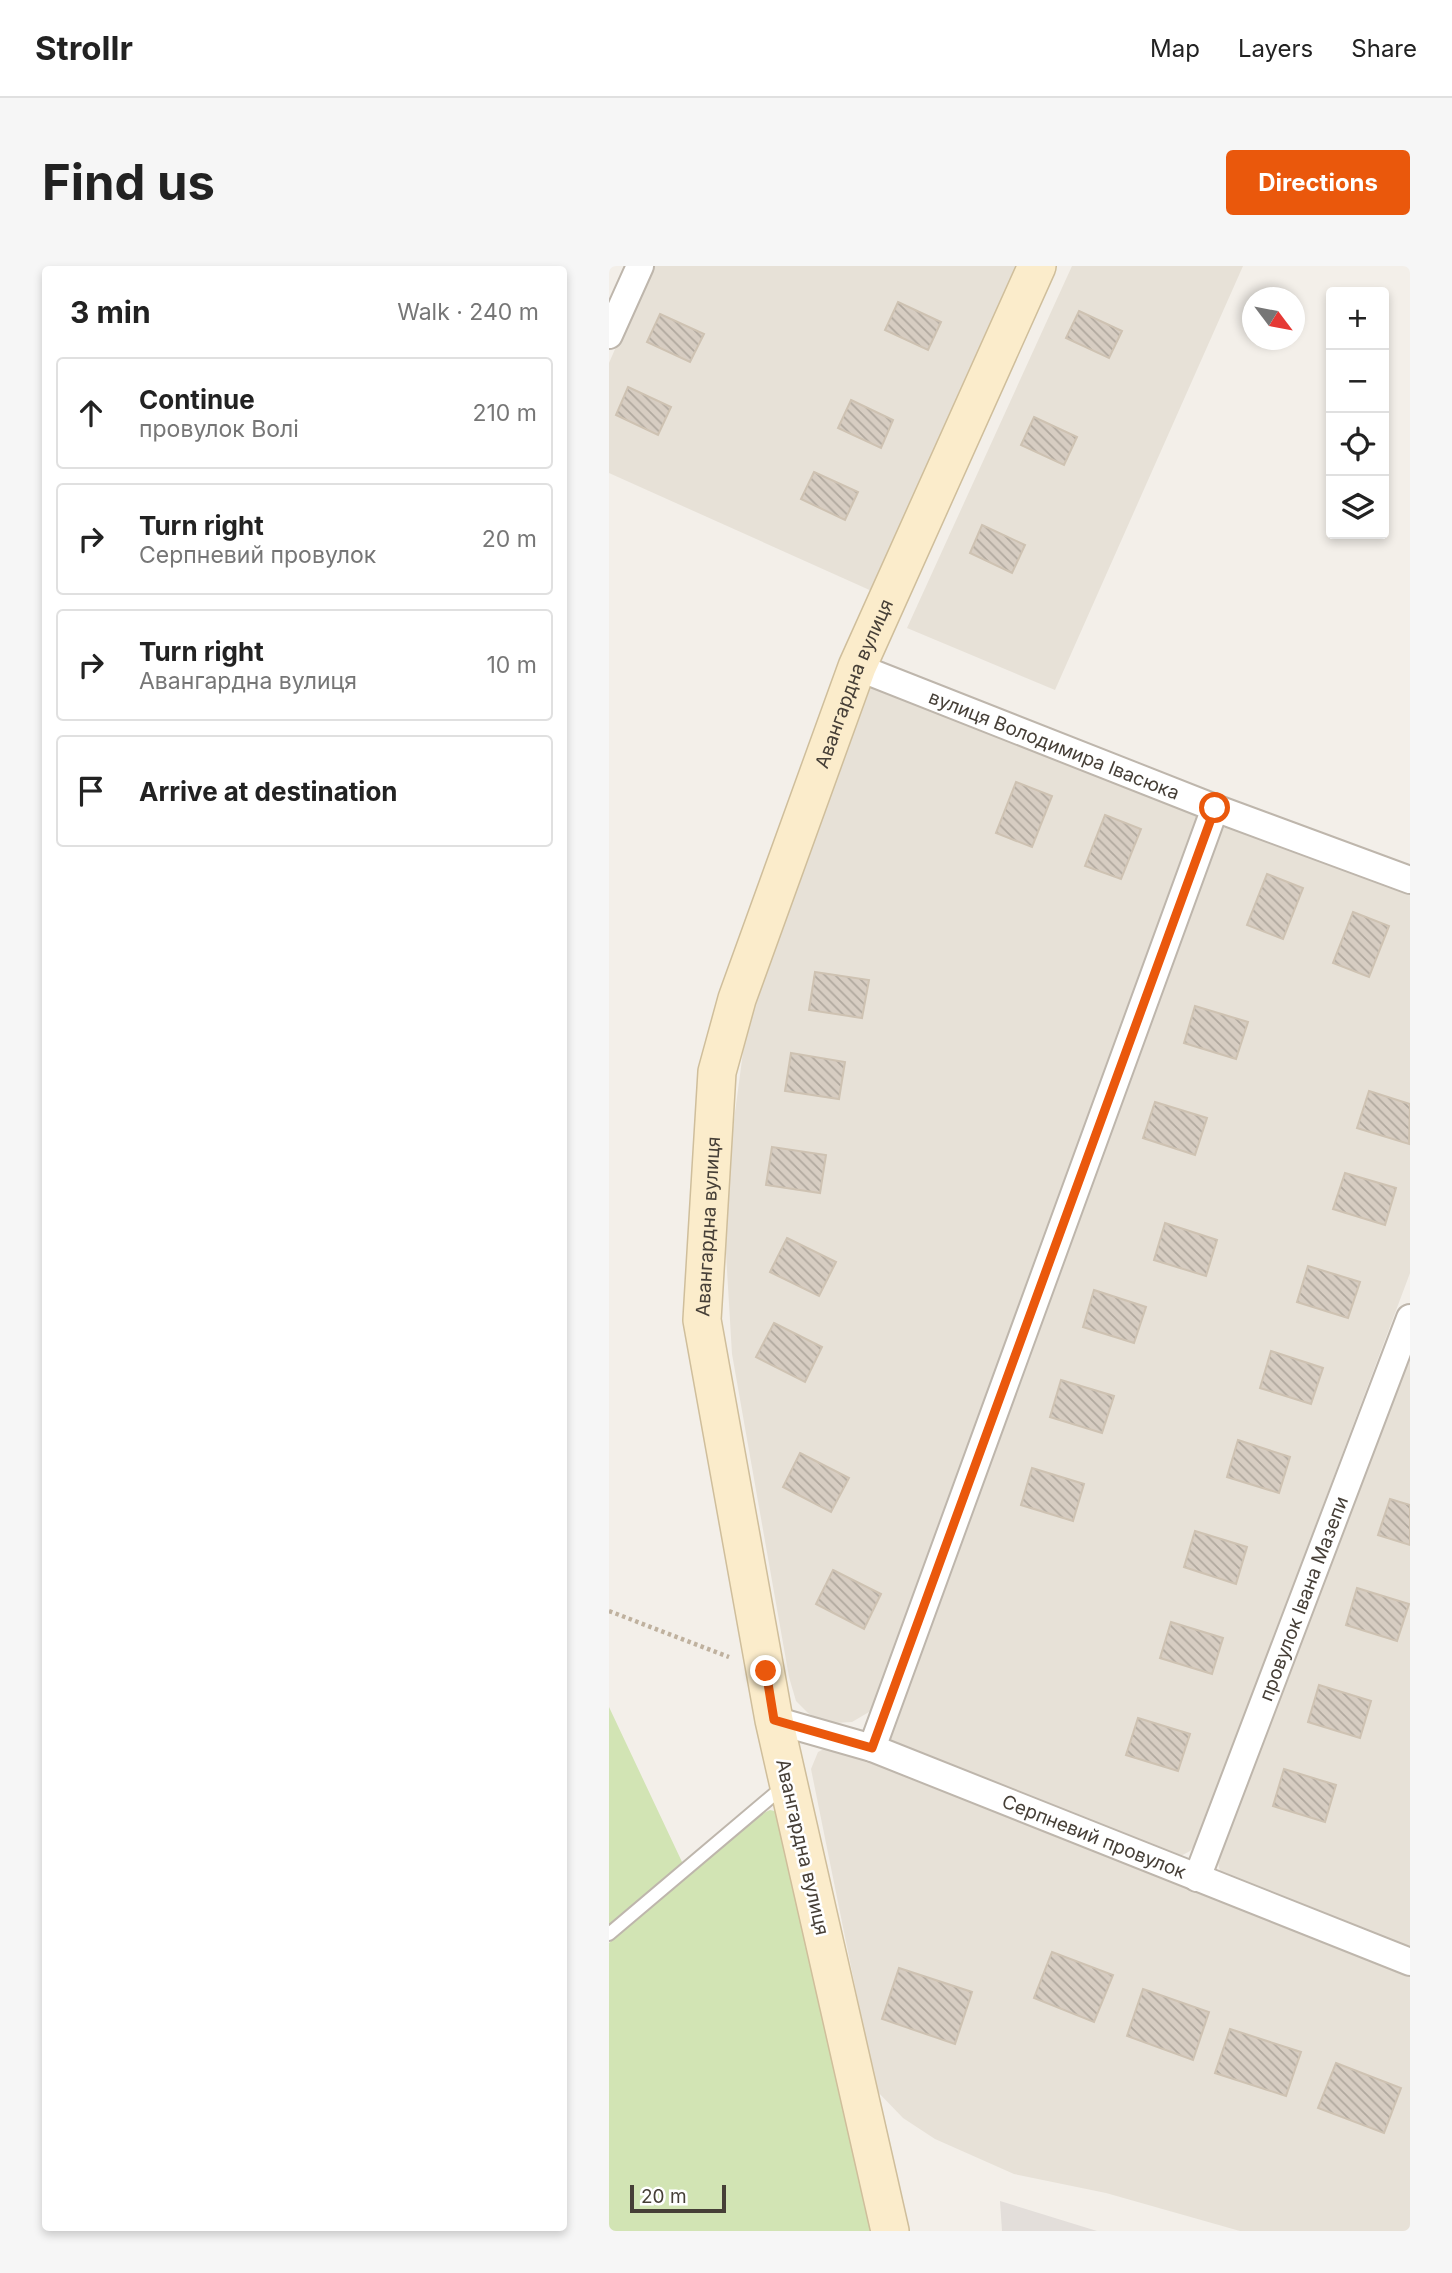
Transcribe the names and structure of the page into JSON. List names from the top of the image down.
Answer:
{
  "streets": {
    "street": [
      "Авангардна вулиця",
      "вулиця Володимира Івасюка",
      "провулок Івана Мазепи",
      "Серпневий провулок"
    ]
  },
  "crossings": [
    ["Авангардна вулиця", "вулиця Володимира Івасюка"],
    ["Авангардна вулиця", "Серпневий провулок"],
    ["провулок Івана Мазепи", "Серпневий провулок"]
  ],
  "scale_bar": "20 m",
  "north": "bottom right",
  "page": {
    "header": "Strollr",
    "nav": ["Map", "Layers", "Share"],
    "buttons": "Directions",
    "title": "Find us",
    "heading": ["3 min", "Walk · 240 m"],
    "map_buttons": ["+", "−"],
    "list": [
      ["Continue", "провулок Волі", "210 m"],
      ["Turn right", "Серпневий провулок", "20 m"],
      ["Turn right", "Авангардна вулиця", "10 m"],
      "Arrive at destination"
    ],
    "scale": "20 m"
  }
}
